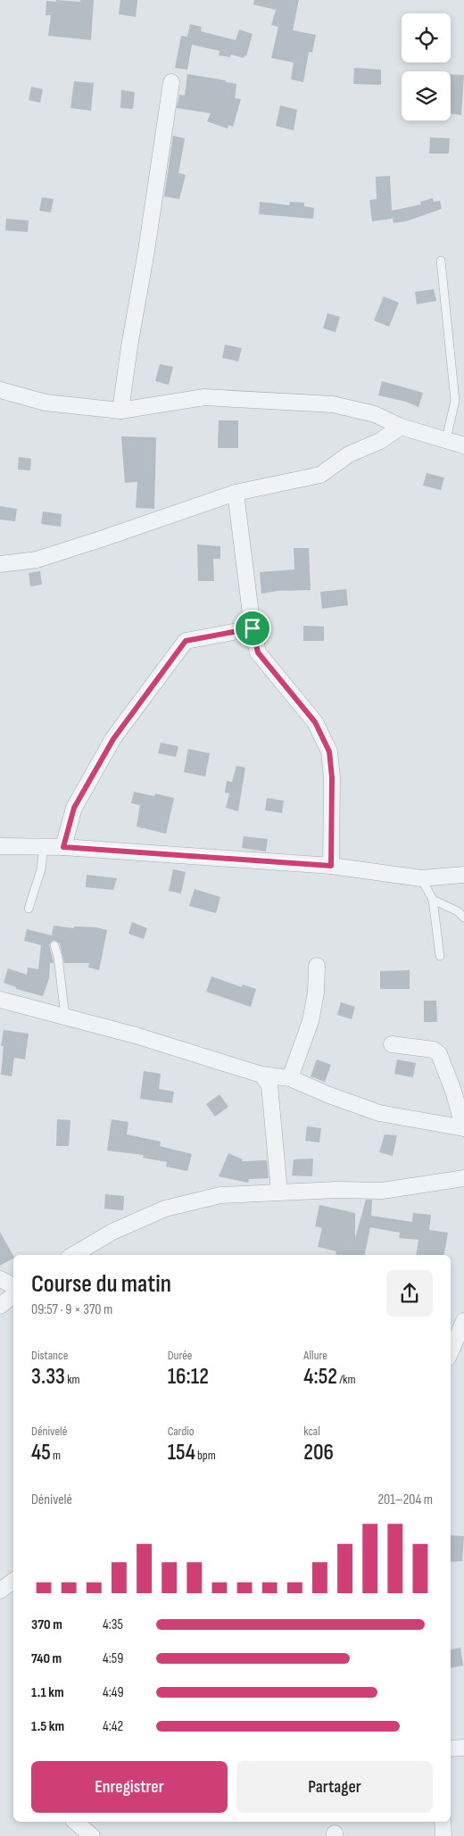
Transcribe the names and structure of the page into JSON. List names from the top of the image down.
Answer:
{
  "page": {
    "heading": ["Course du matin", "09:57 · 9 × 370 m"],
    "stats": [
      ["Distance", "3.33 km"],
      ["Durée", "16:12"],
      ["Allure", "4:52 /km"],
      ["Dénivelé", "45 m"],
      ["Cardio", "154 bpm"],
      ["kcal", "206"]
    ],
    "chart": ["Dénivelé", "201–204 m"],
    "list": [
      {
        "name": "370 m",
        "note": "4:35"
      },
      {
        "name": "740 m",
        "note": "4:59"
      },
      {
        "name": "1.1 km",
        "note": "4:49"
      },
      {
        "name": "1.5 km",
        "note": "4:42"
      }
    ],
    "buttons": ["Enregistrer", "Partager"]
  }
}
